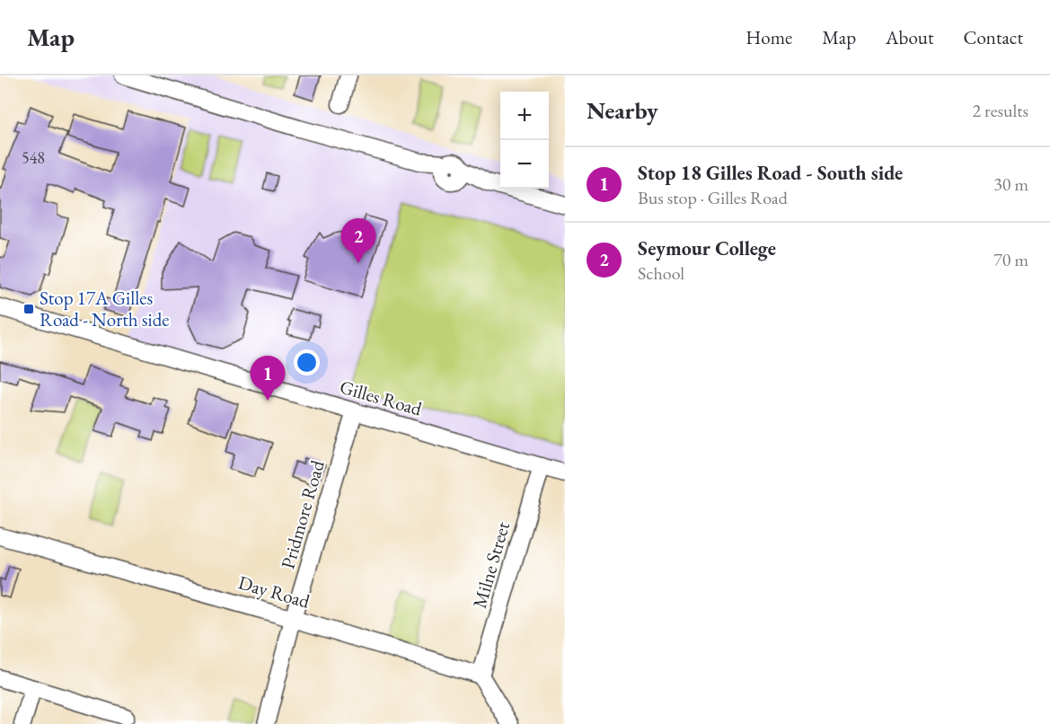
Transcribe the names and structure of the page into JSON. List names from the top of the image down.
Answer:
{
  "streets": {
    "street": [
      "Gilles Road",
      "Pridmore Road",
      "Milne Street",
      "Day Road"
    ]
  },
  "crossings": [
    ["Gilles Road", "Pridmore Road"],
    ["Gilles Road", "Milne Street"],
    ["Pridmore Road", "Day Road"],
    ["Milne Street", "Day Road"]
  ],
  "places": {
    "transit": ["Stop 17A Gilles Road - North side"]
  },
  "house_numbers": ["548"],
  "page": {
    "header": "Map",
    "nav": [
      "Home",
      "Map",
      "About",
      "Contact"
    ],
    "heading": ["Nearby", "2 results"],
    "map_buttons": ["+", "−"],
    "list": [
      {
        "mark": "1",
        "name": "Stop 18 Gilles Road - South side",
        "note": "Bus stop · Gilles Road",
        "value": "30 m"
      },
      {
        "mark": "2",
        "name": "Seymour College",
        "note": "School",
        "value": "70 m"
      }
    ],
    "pins": ["2", "1"]
  }
}
